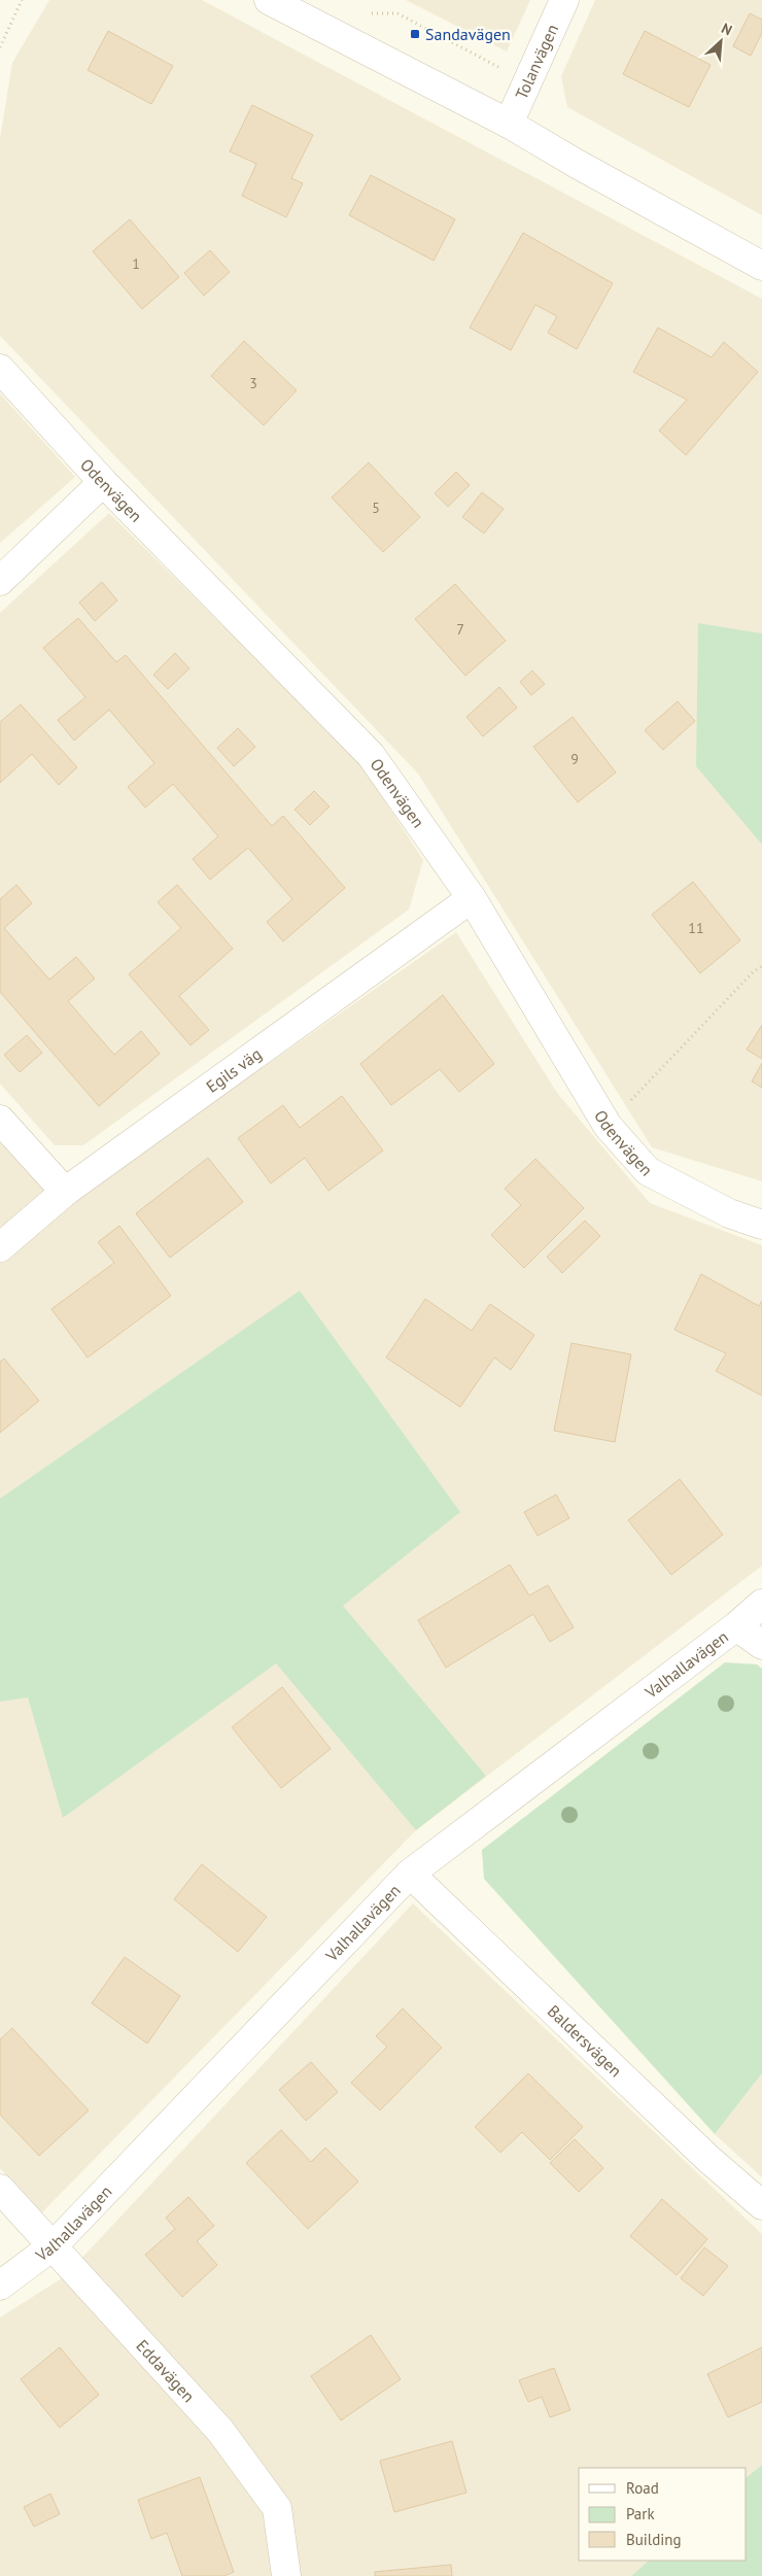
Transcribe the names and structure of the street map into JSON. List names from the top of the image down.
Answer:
{
  "streets": {
    "street": [
      "Tolanvägen",
      "Odenvägen",
      "Egils väg",
      "Valhallavägen",
      "Baldersvägen",
      "Eddavägen"
    ]
  },
  "crossings": [
    ["Odenvägen", "Egils väg"],
    ["Valhallavägen", "Baldersvägen"],
    ["Valhallavägen", "Eddavägen"]
  ],
  "places": {
    "transit": ["Sandavägen"]
  },
  "house_numbers": [
    "1",
    "3",
    "5",
    "7",
    "9",
    "11"
  ],
  "legend": ["Road", "Park", "Building"],
  "north": "top right"
}
